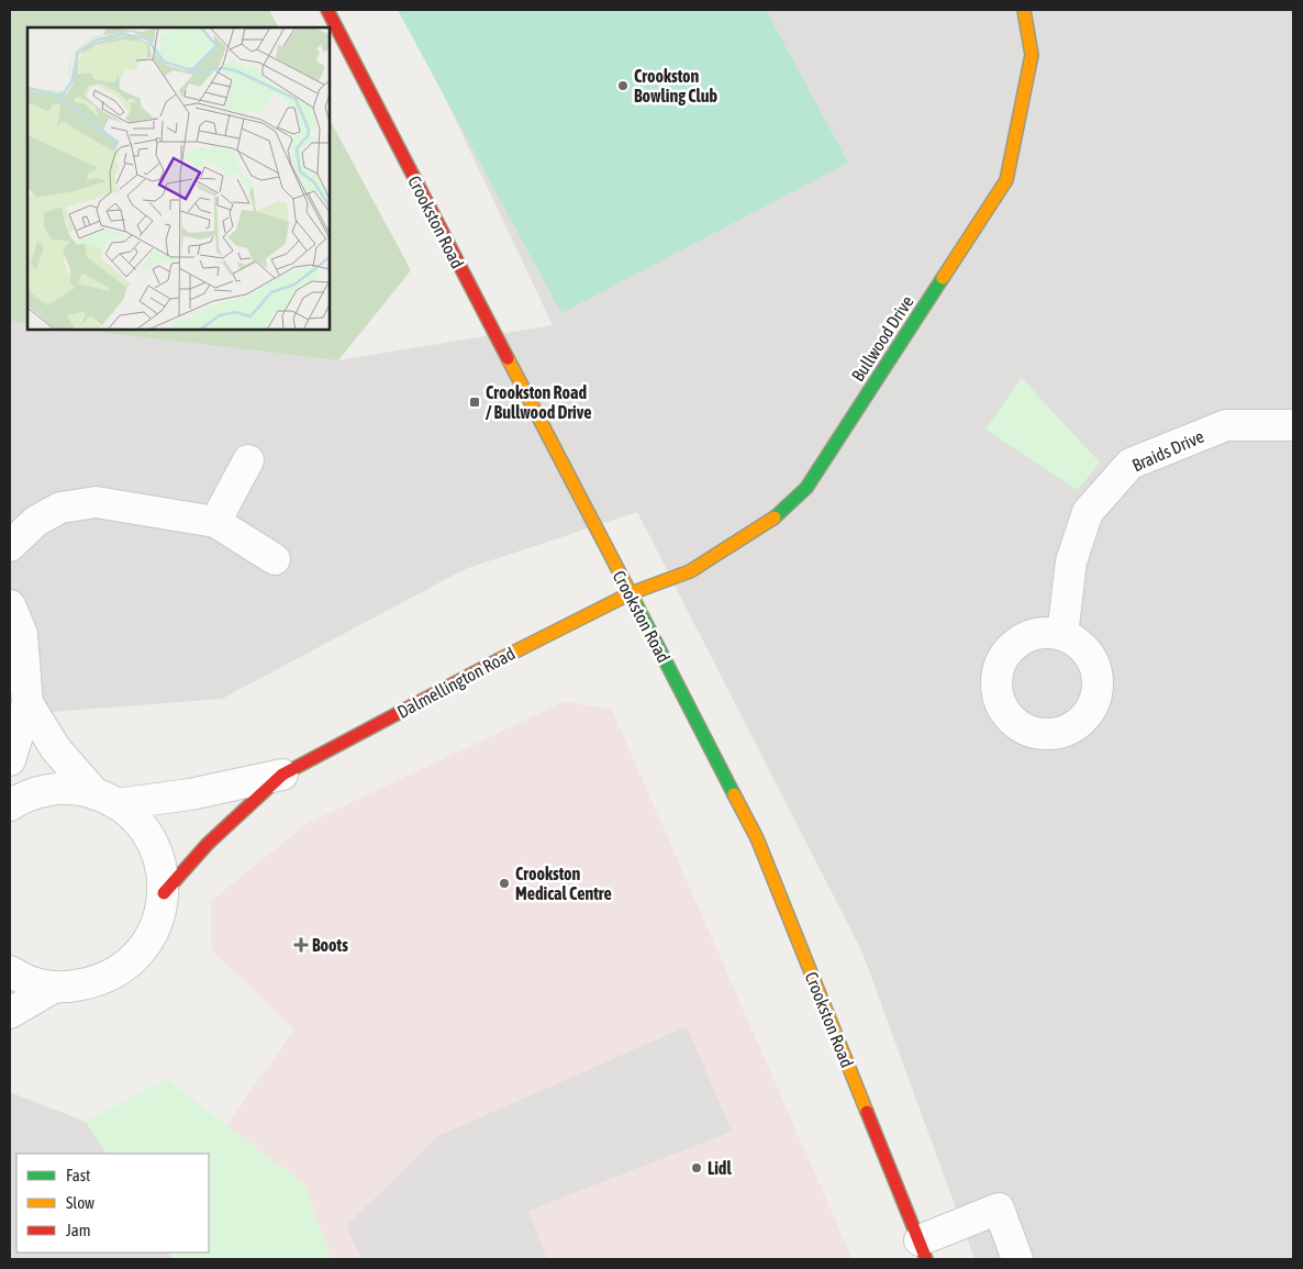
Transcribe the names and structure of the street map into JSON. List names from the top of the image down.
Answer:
{
  "streets": {
    "main road": ["Crookston Road", "Bullwood Drive", "Dalmellington Road"],
    "street": ["Braids Drive"]
  },
  "crossings": [
    ["Crookston Road", "Bullwood Drive"],
    ["Crookston Road", "Dalmellington Road"],
    ["Bullwood Drive", "Dalmellington Road"]
  ],
  "places": {
    "other": ["Crookston Bowling Club", "Crookston Medical Centre", "Lidl"],
    "transit": ["Crookston Road / Bullwood Drive"],
    "health": ["Boots"]
  },
  "legend": ["Fast", "Slow", "Jam"]
}
